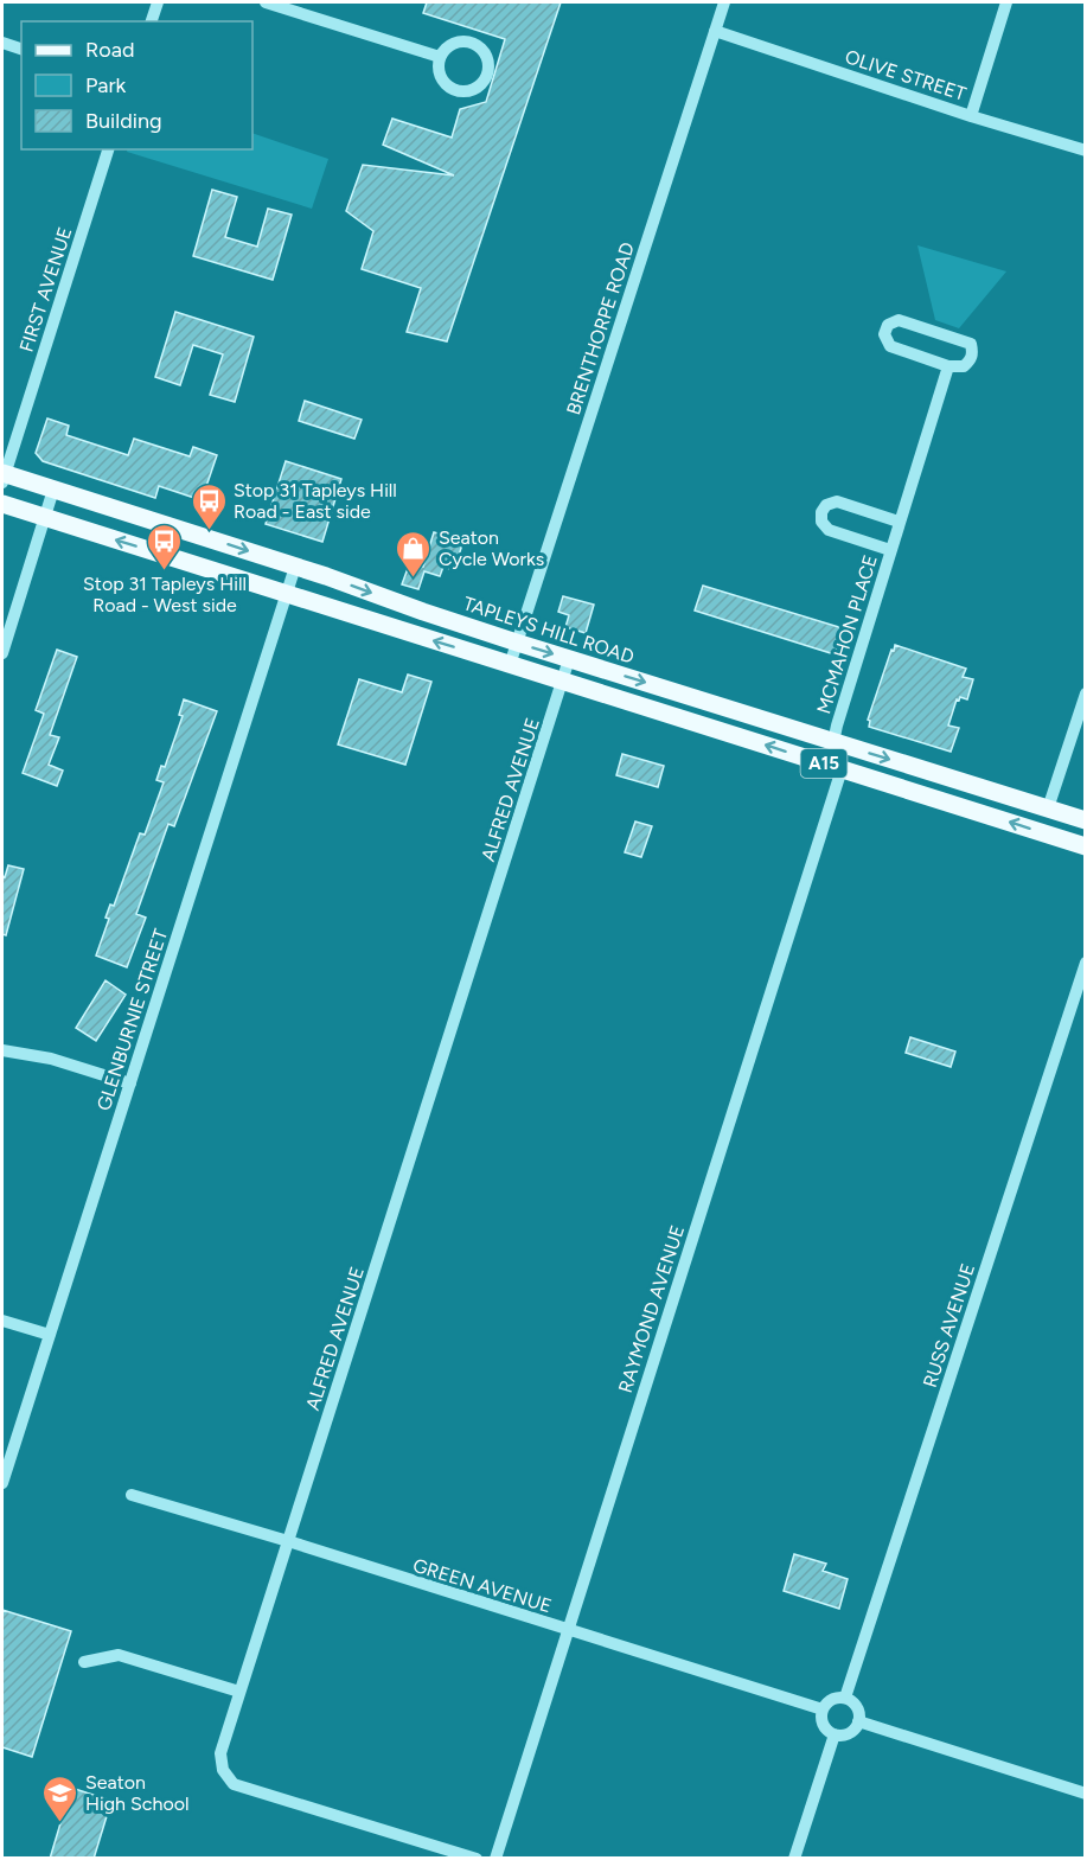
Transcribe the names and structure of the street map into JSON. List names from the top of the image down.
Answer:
{
  "streets": {
    "main road": ["TAPLEYS HILL ROAD", "A15"],
    "street": [
      "OLIVE STREET",
      "FIRST AVENUE",
      "BRENTHORPE ROAD",
      "MCMAHON PLACE",
      "ALFRED AVENUE",
      "GLENBURNIE STREET",
      "RAYMOND AVENUE",
      "RUSS AVENUE",
      "GREEN AVENUE"
    ]
  },
  "crossings": [
    ["OLIVE STREET", "BRENTHORPE ROAD"],
    ["FIRST AVENUE", "TAPLEYS HILL ROAD"],
    ["BRENTHORPE ROAD", "TAPLEYS HILL ROAD"],
    ["BRENTHORPE ROAD", "A15"],
    ["TAPLEYS HILL ROAD", "MCMAHON PLACE"],
    ["TAPLEYS HILL ROAD", "ALFRED AVENUE"],
    ["TAPLEYS HILL ROAD", "GLENBURNIE STREET"],
    ["MCMAHON PLACE", "A15"],
    ["MCMAHON PLACE", "RAYMOND AVENUE"],
    ["A15", "ALFRED AVENUE"],
    ["A15", "GLENBURNIE STREET"],
    ["A15", "RAYMOND AVENUE"],
    ["ALFRED AVENUE", "GREEN AVENUE"],
    ["RAYMOND AVENUE", "GREEN AVENUE"],
    ["RUSS AVENUE", "GREEN AVENUE"]
  ],
  "places": {
    "bus stop": ["Stop 31 Tapleys Hill Road - East side", "Stop 31 Tapleys Hill Road - West side"],
    "shop": ["Seaton Cycle Works"],
    "school or university": ["Seaton High School"]
  },
  "legend": ["Road", "Park", "Building"]
}
